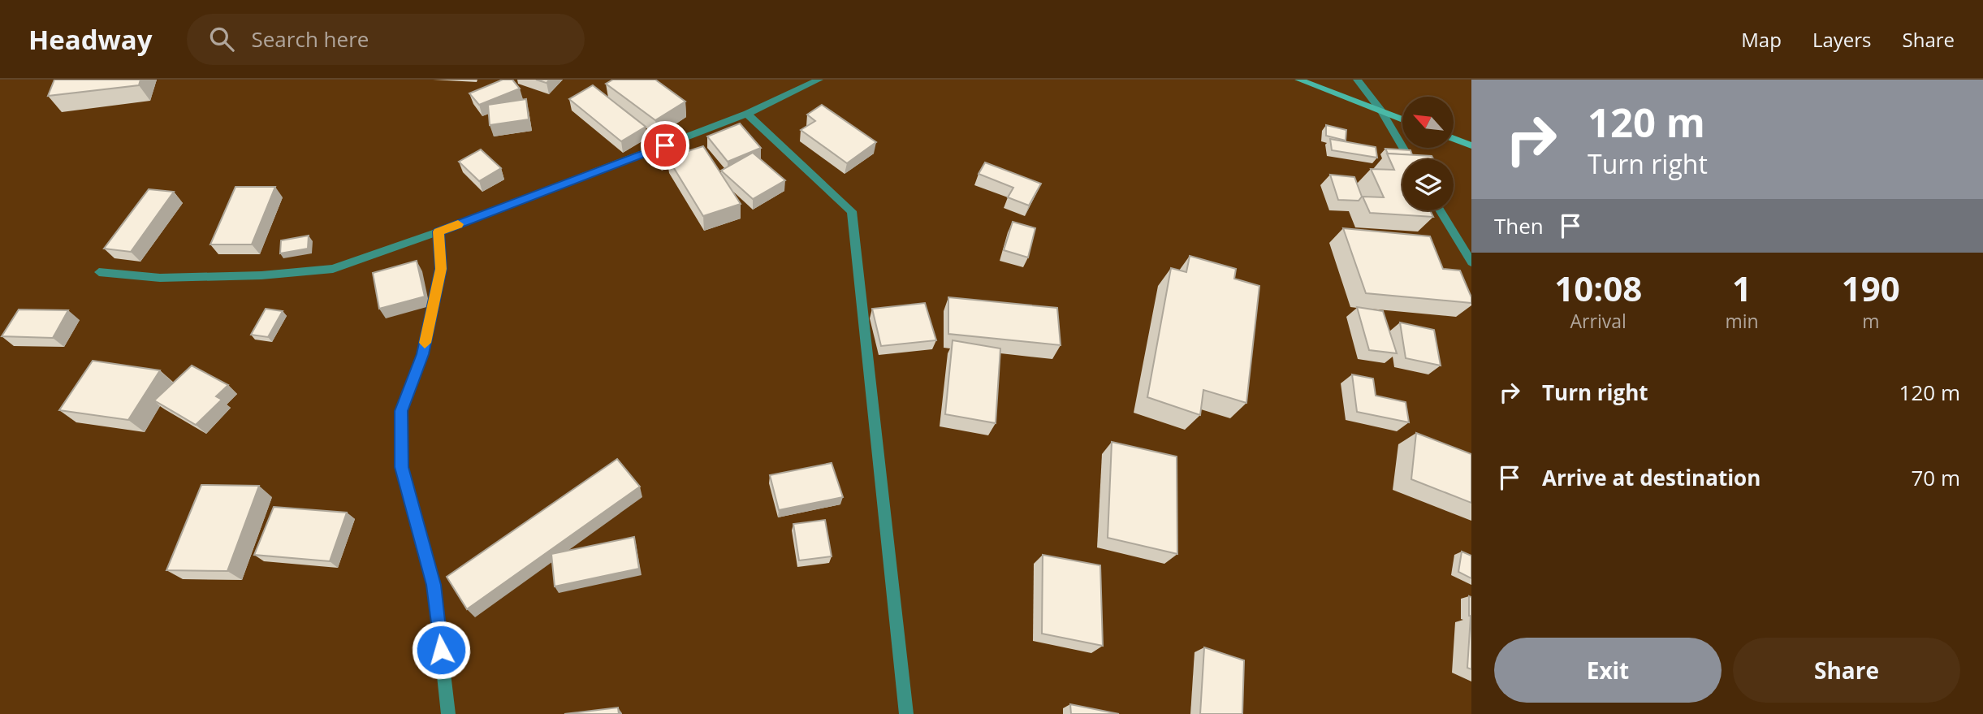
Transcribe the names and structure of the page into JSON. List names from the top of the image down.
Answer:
{
  "north": "top left",
  "page": {
    "header": "Headway",
    "search": "Search here",
    "nav": ["Map", "Layers", "Share"],
    "turn": ["120 m", "Turn right"],
    "then": "Then",
    "eta": [
      "10:08",
      "Arrival",
      "1",
      "min",
      "190",
      "m"
    ],
    "list": [
      {
        "name": "Turn right",
        "value": "120 m"
      },
      {
        "name": "Arrive at destination",
        "value": "70 m"
      }
    ],
    "buttons": ["Exit", "Share"]
  }
}
